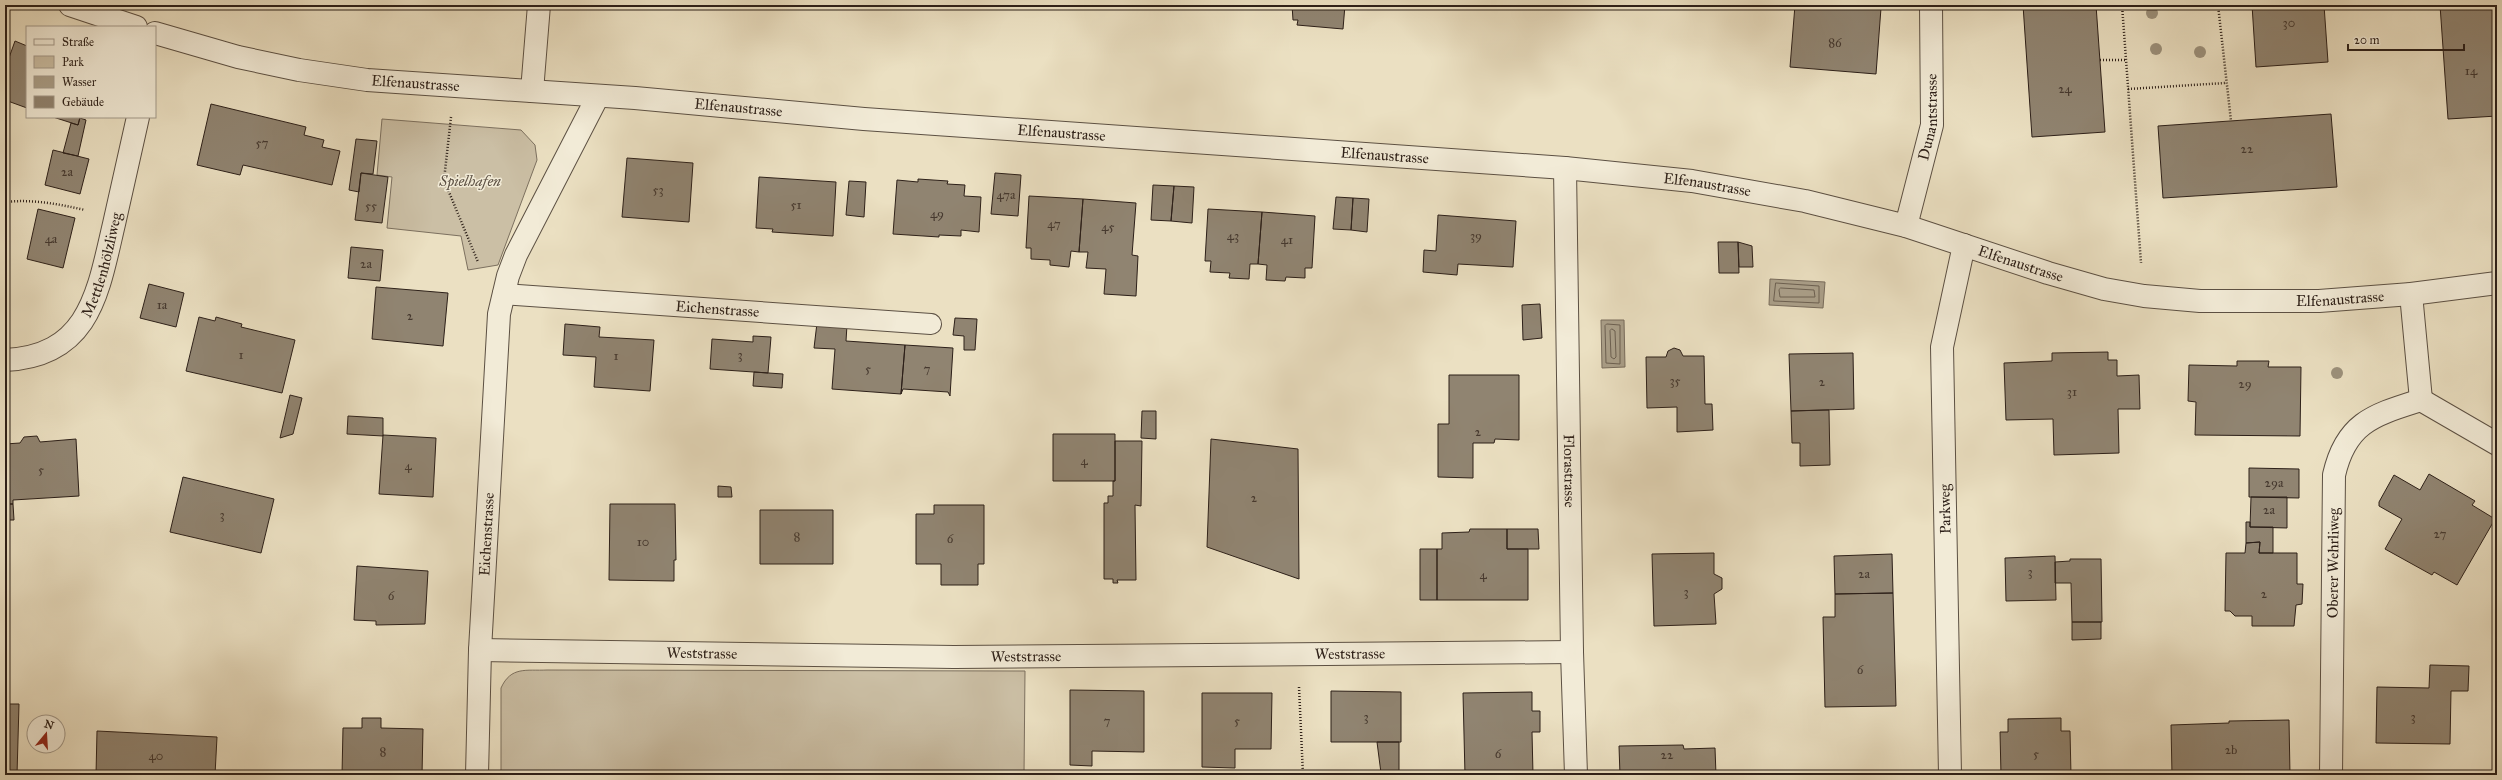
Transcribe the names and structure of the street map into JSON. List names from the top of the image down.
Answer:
{
  "streets": {
    "street": [
      "Elfenaustrasse",
      "Dunantstrasse",
      "Mettlenhölzliweg",
      "Eichenstrasse",
      "Florastrasse",
      "Parkweg",
      "Oberer Wehrliweg",
      "Weststrasse"
    ]
  },
  "crossings": [
    ["Elfenaustrasse", "Dunantstrasse"],
    ["Elfenaustrasse", "Eichenstrasse"],
    ["Elfenaustrasse", "Florastrasse"],
    ["Elfenaustrasse", "Parkweg"],
    ["Eichenstrasse", "Weststrasse"],
    ["Florastrasse", "Weststrasse"]
  ],
  "parks": ["Spielhafen"],
  "house_numbers": [
    "30",
    "86",
    "14",
    "24",
    "57",
    "22",
    "2a",
    "53",
    "47a",
    "51",
    "55",
    "49",
    "47",
    "45",
    "43",
    "39",
    "4a",
    "41",
    "2a",
    "1a",
    "2",
    "1",
    "3",
    "1",
    "5",
    "7",
    "35",
    "2",
    "29",
    "31",
    "2",
    "4",
    "4",
    "5",
    "29a",
    "2",
    "2a",
    "3",
    "27",
    "8",
    "6",
    "10",
    "3",
    "2a",
    "4",
    "3",
    "2",
    "6",
    "6",
    "3",
    "3",
    "7",
    "5",
    "2b",
    "8",
    "6",
    "5",
    "22",
    "40"
  ],
  "legend": [
    "Straße",
    "Park",
    "Wasser",
    "Gebäude"
  ],
  "scale_bar": "20 m",
  "north": "top"
}
